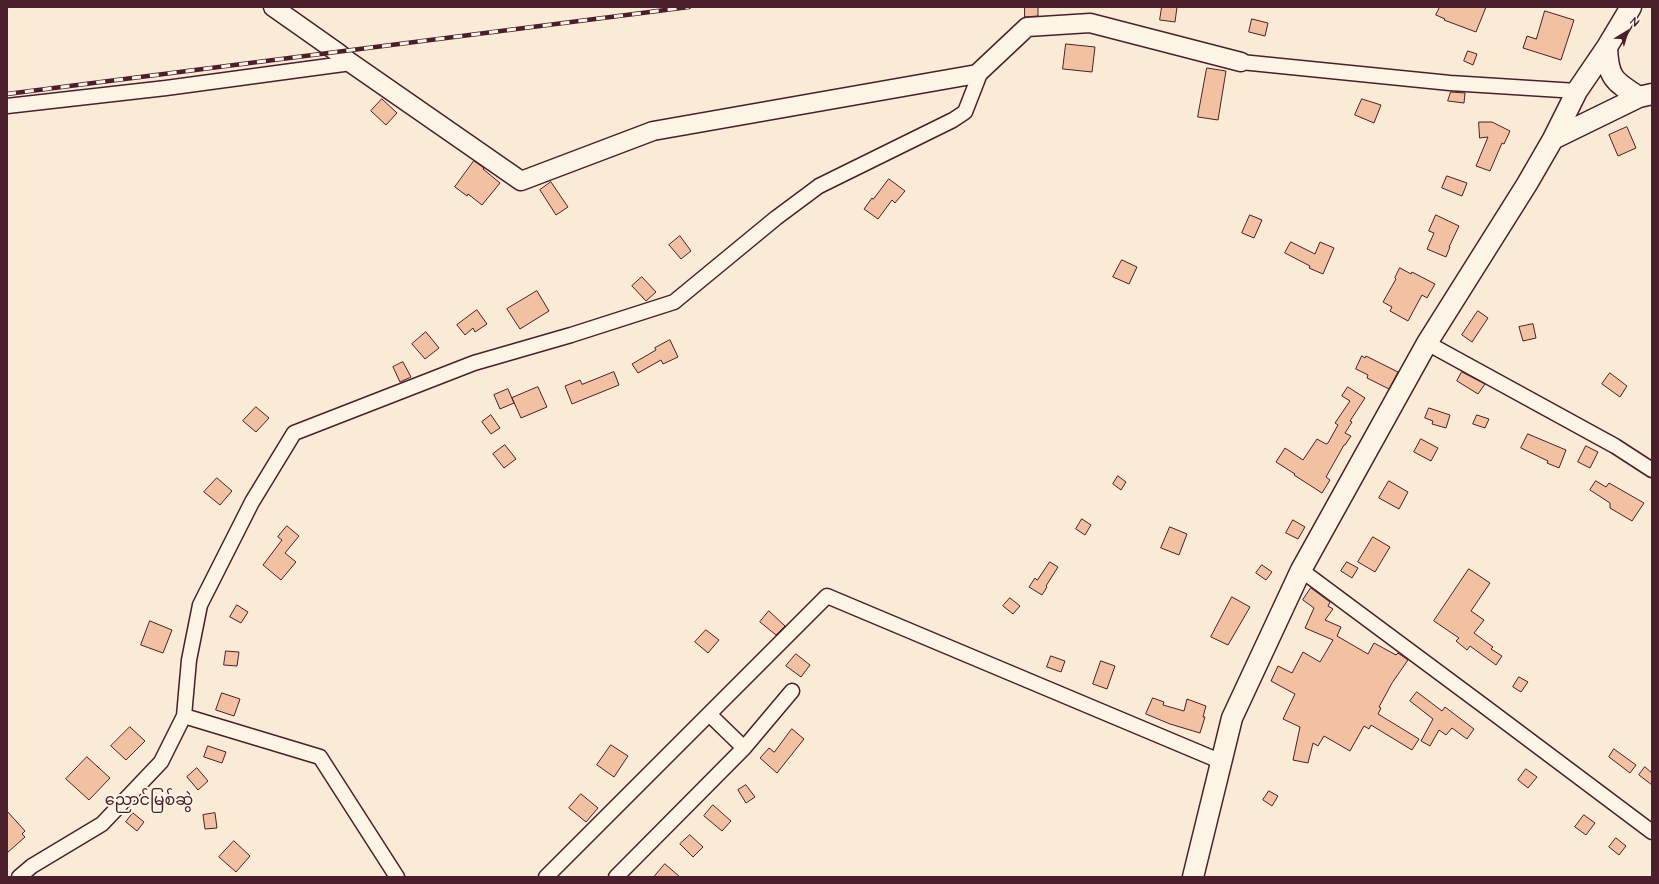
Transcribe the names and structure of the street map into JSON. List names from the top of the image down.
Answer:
{
  "districts": ["ညောင်မြစ်ဆွဲ"],
  "north": "top right"
}
